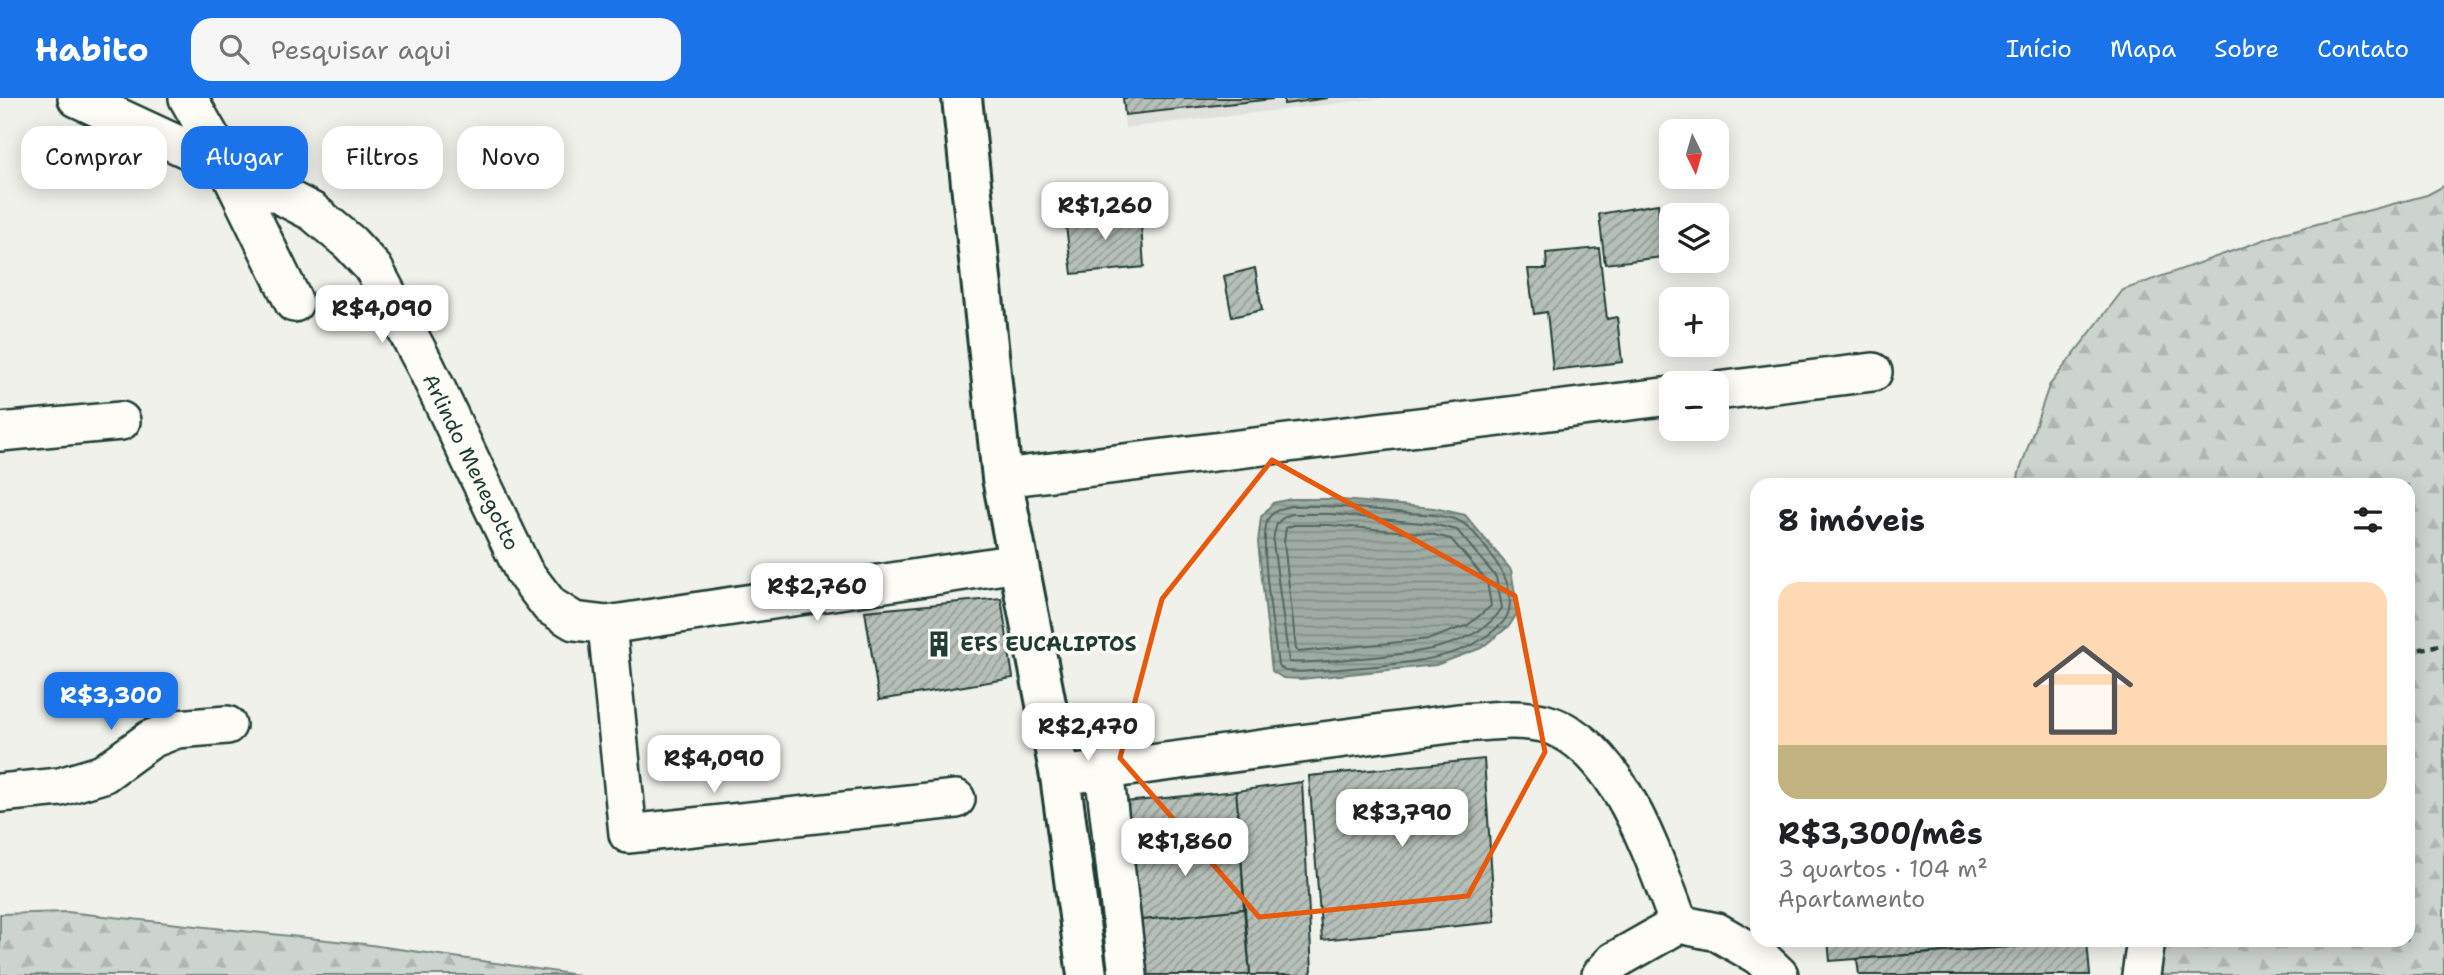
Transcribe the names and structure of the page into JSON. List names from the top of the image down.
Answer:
{
  "streets": {
    "street": ["Arlindo Menegotto"]
  },
  "places": {
    "building": ["EFS EUCALIPTOS"]
  },
  "north": "bottom",
  "page": {
    "header": "Habito",
    "search": "Pesquisar aqui",
    "nav": [
      "Início",
      "Mapa",
      "Sobre",
      "Contato"
    ],
    "map_buttons": ["+", "−"],
    "chip": [
      "Comprar",
      "Alugar",
      "Filtros",
      "Novo"
    ],
    "price": [
      "R$1,260",
      "R$4,090",
      "R$2,760",
      "R$3,300",
      "R$2,470",
      "R$4,090",
      "R$3,790",
      "R$1,860"
    ],
    "heading": "8 imóveis",
    "list": [
      {
        "name": "R$3,300/mês",
        "note": "3 quartos · 104 m² · Apartamento"
      }
    ]
  }
}
